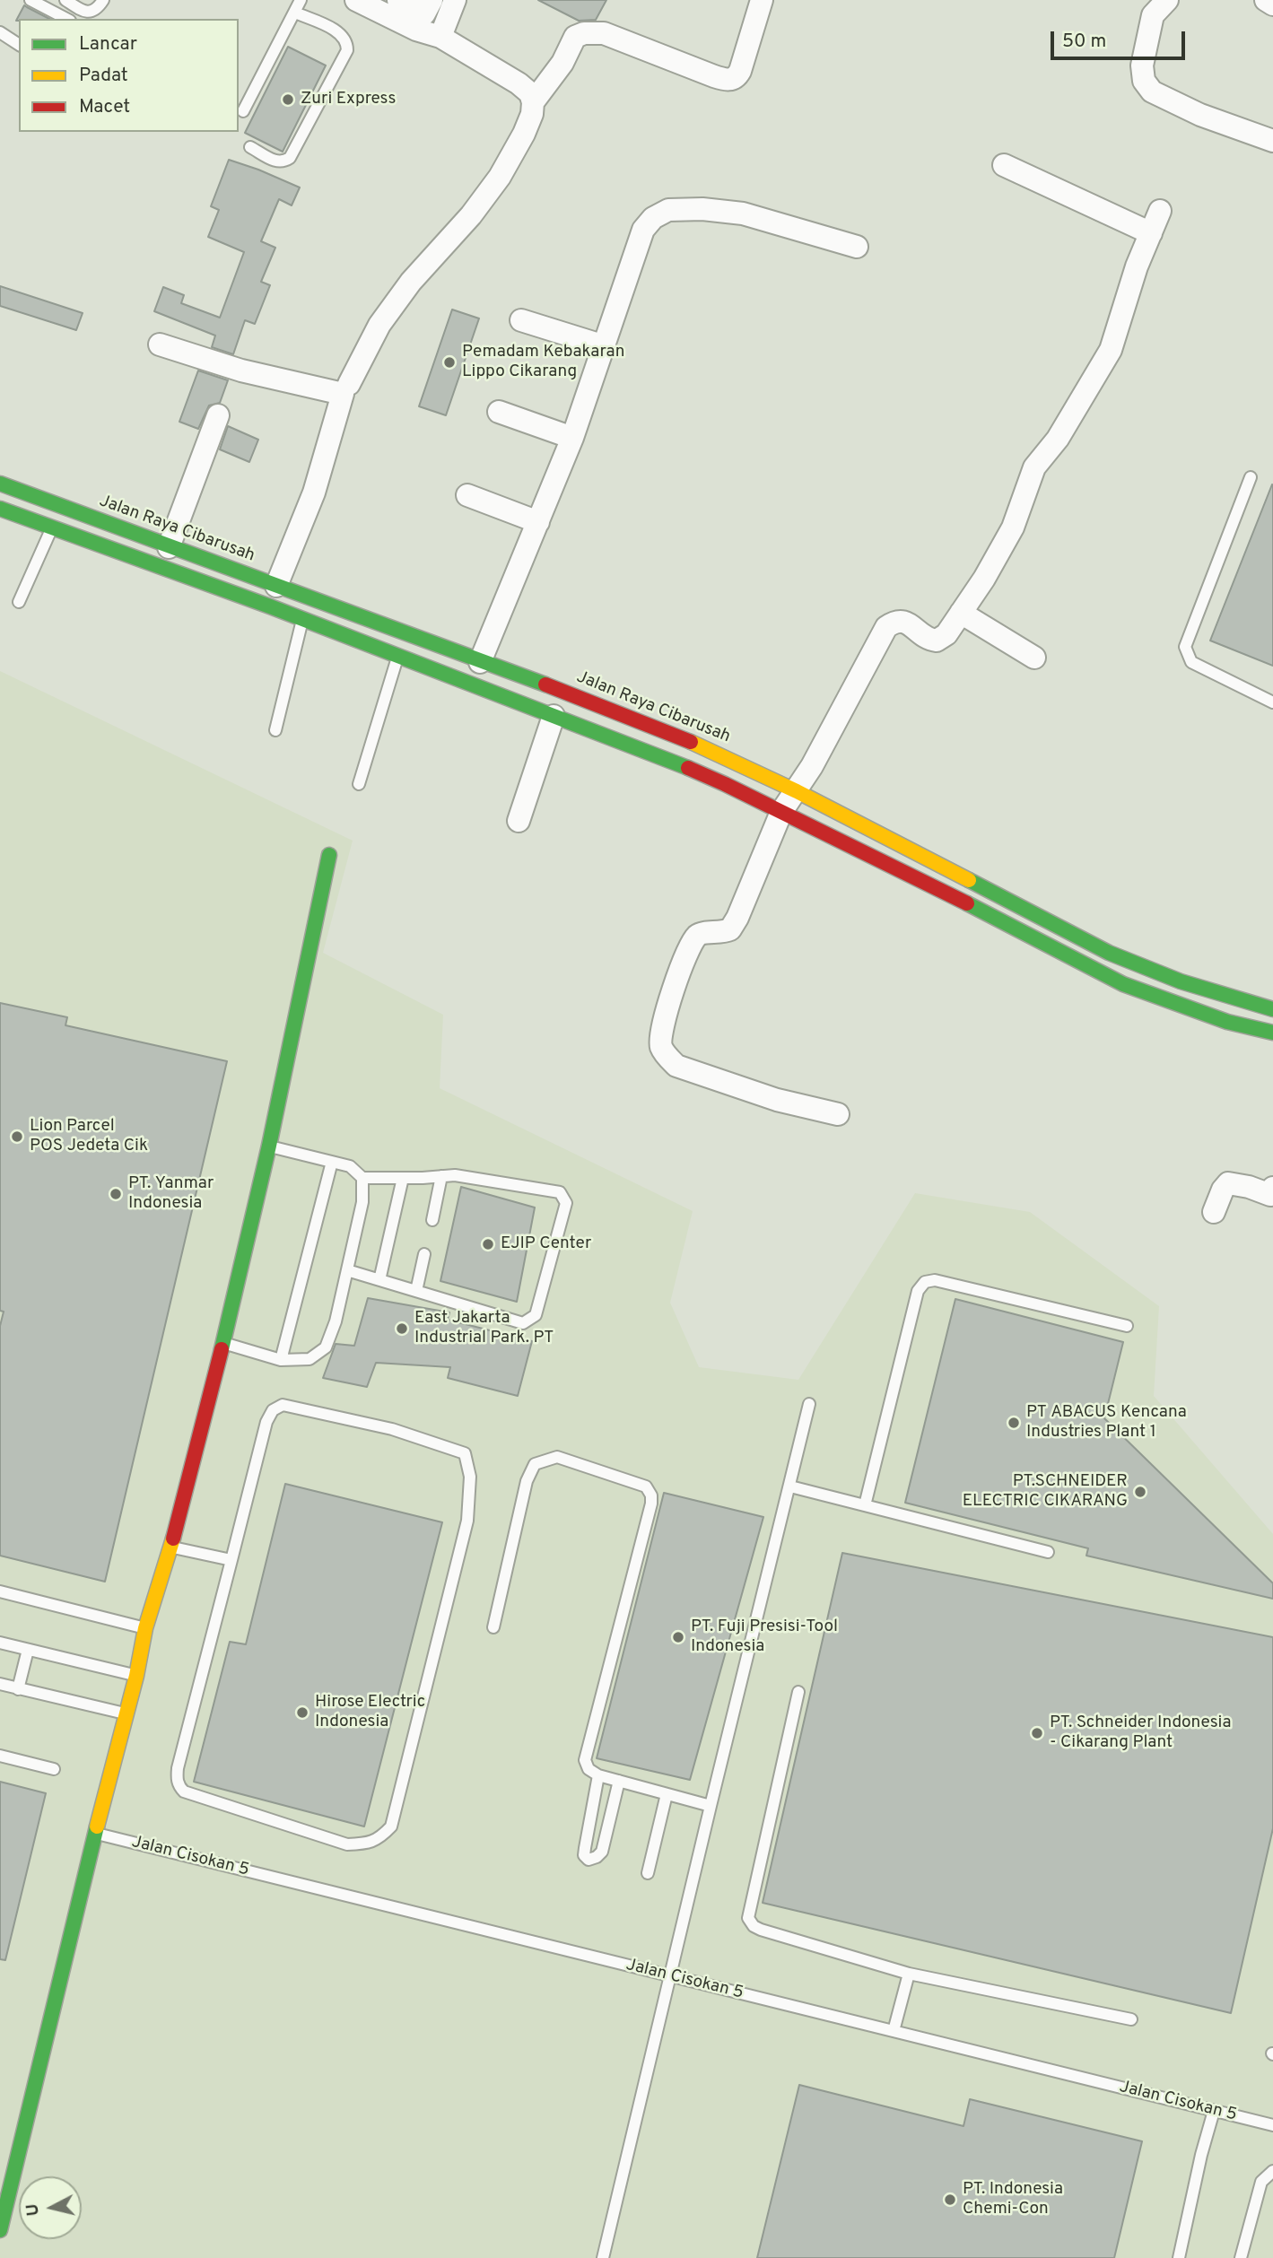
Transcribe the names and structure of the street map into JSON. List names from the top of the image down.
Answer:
{
  "streets": {
    "street": ["Jalan Raya Cibarusah"],
    "lane": ["Jalan Cisokan 5"]
  },
  "places": [
    "Zuri Express",
    "Pemadam Kebakaran Lippo Cikarang",
    "Lion Parcel POS Jedeta Cik",
    "PT. Yanmar Indonesia",
    "EJIP Center",
    "East Jakarta Industrial Park. PT",
    "PT ABACUS Kencana Industries Plant 1",
    "PT.SCHNEIDER ELECTRIC CIKARANG",
    "PT. Fuji Presisi-Tool Indonesia",
    "Hirose Electric Indonesia",
    "PT. Schneider Indonesia - Cikarang Plant",
    "PT. Indonesia Chemi-Con"
  ],
  "legend": ["Lancar", "Padat", "Macet"],
  "scale_bar": "50 m",
  "north": "left"
}
